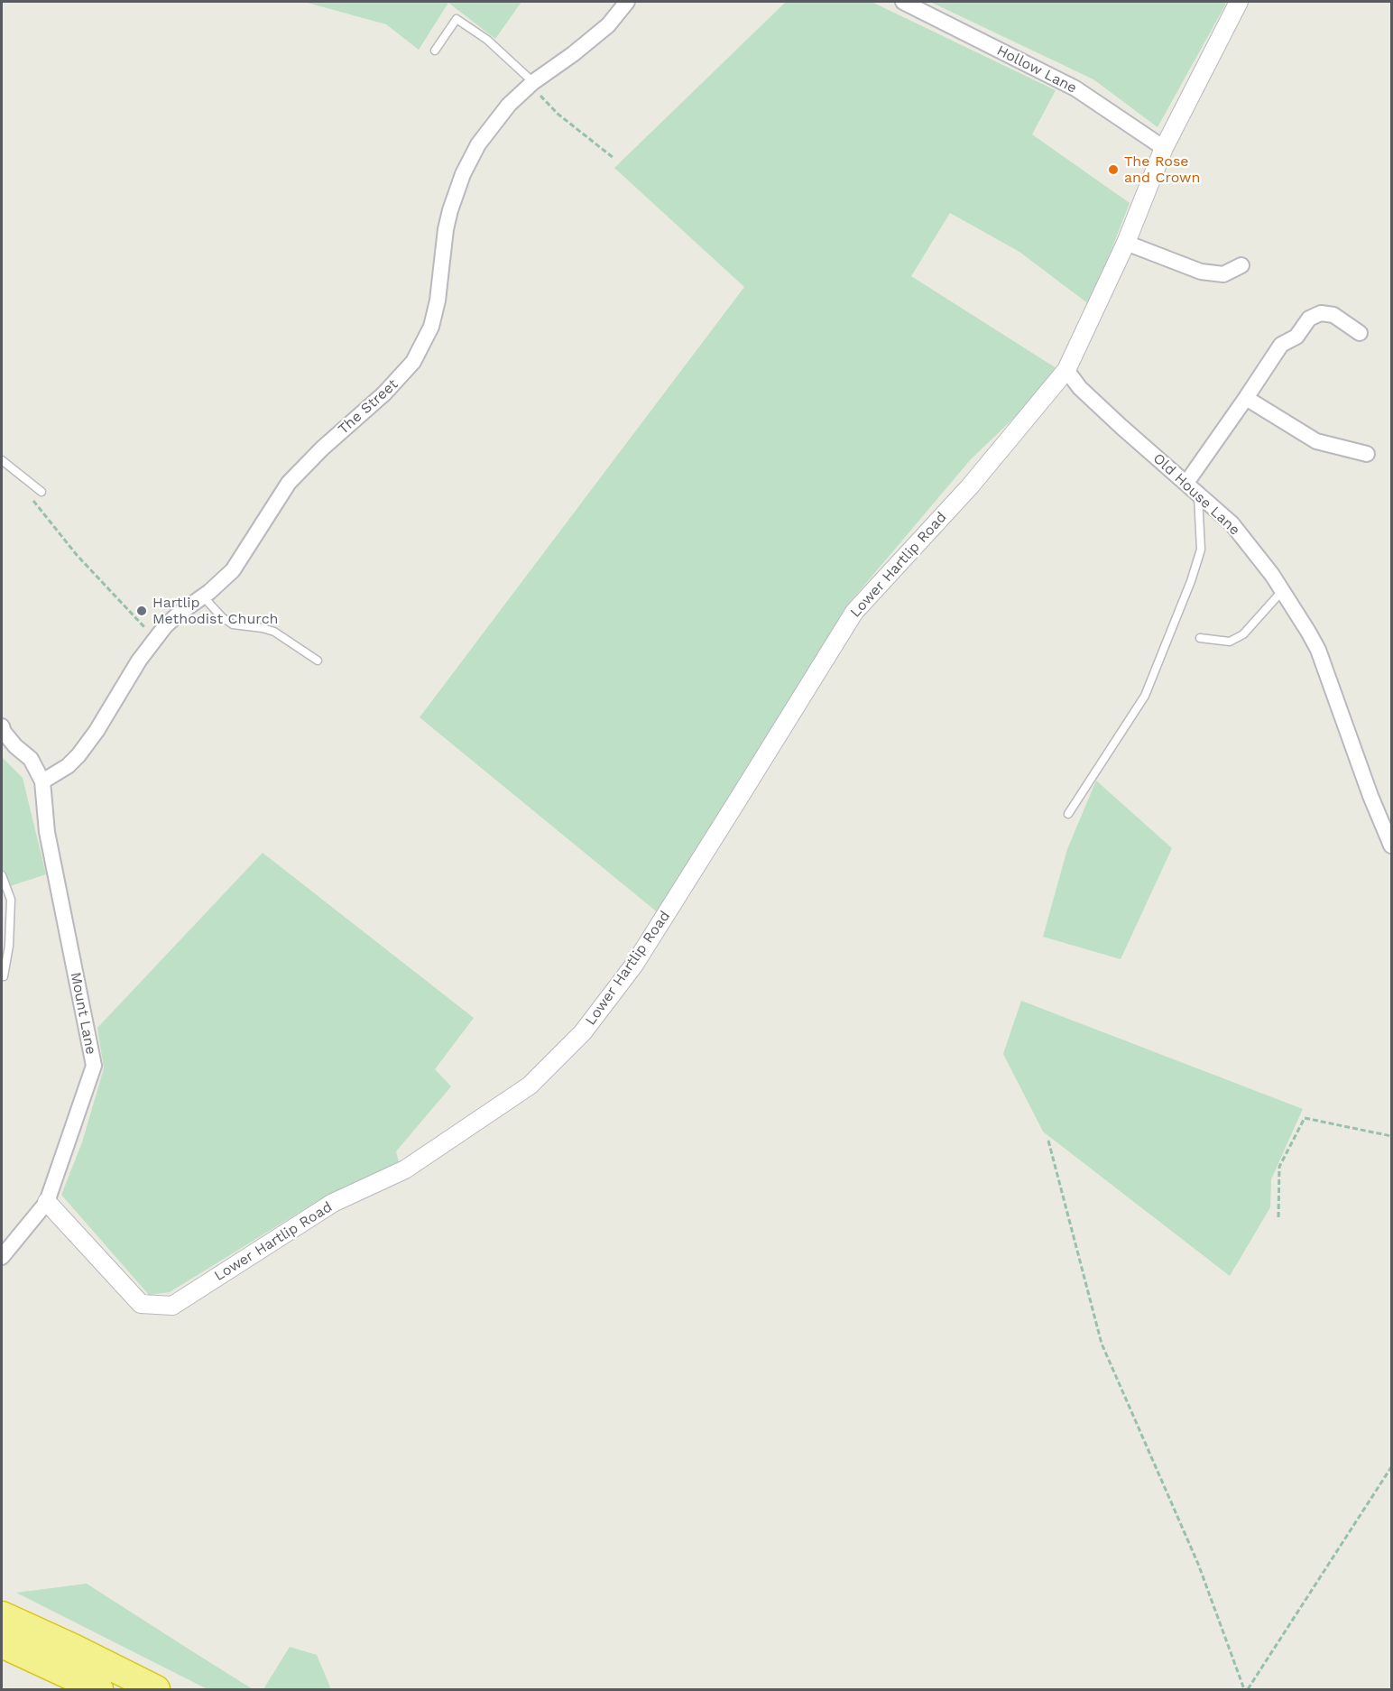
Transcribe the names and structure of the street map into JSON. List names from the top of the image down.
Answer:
{
  "streets": {
    "street": [
      "Hollow Lane",
      "The Street",
      "Old House Lane",
      "Lower Hartlip Road",
      "Mount Lane"
    ]
  },
  "crossings": [
    ["Hollow Lane", "Lower Hartlip Road"],
    ["The Street", "Mount Lane"],
    ["Old House Lane", "Lower Hartlip Road"],
    ["Lower Hartlip Road", "Mount Lane"]
  ],
  "places": ["The Rose and Crown", "Hartlip Methodist Church"]
}
